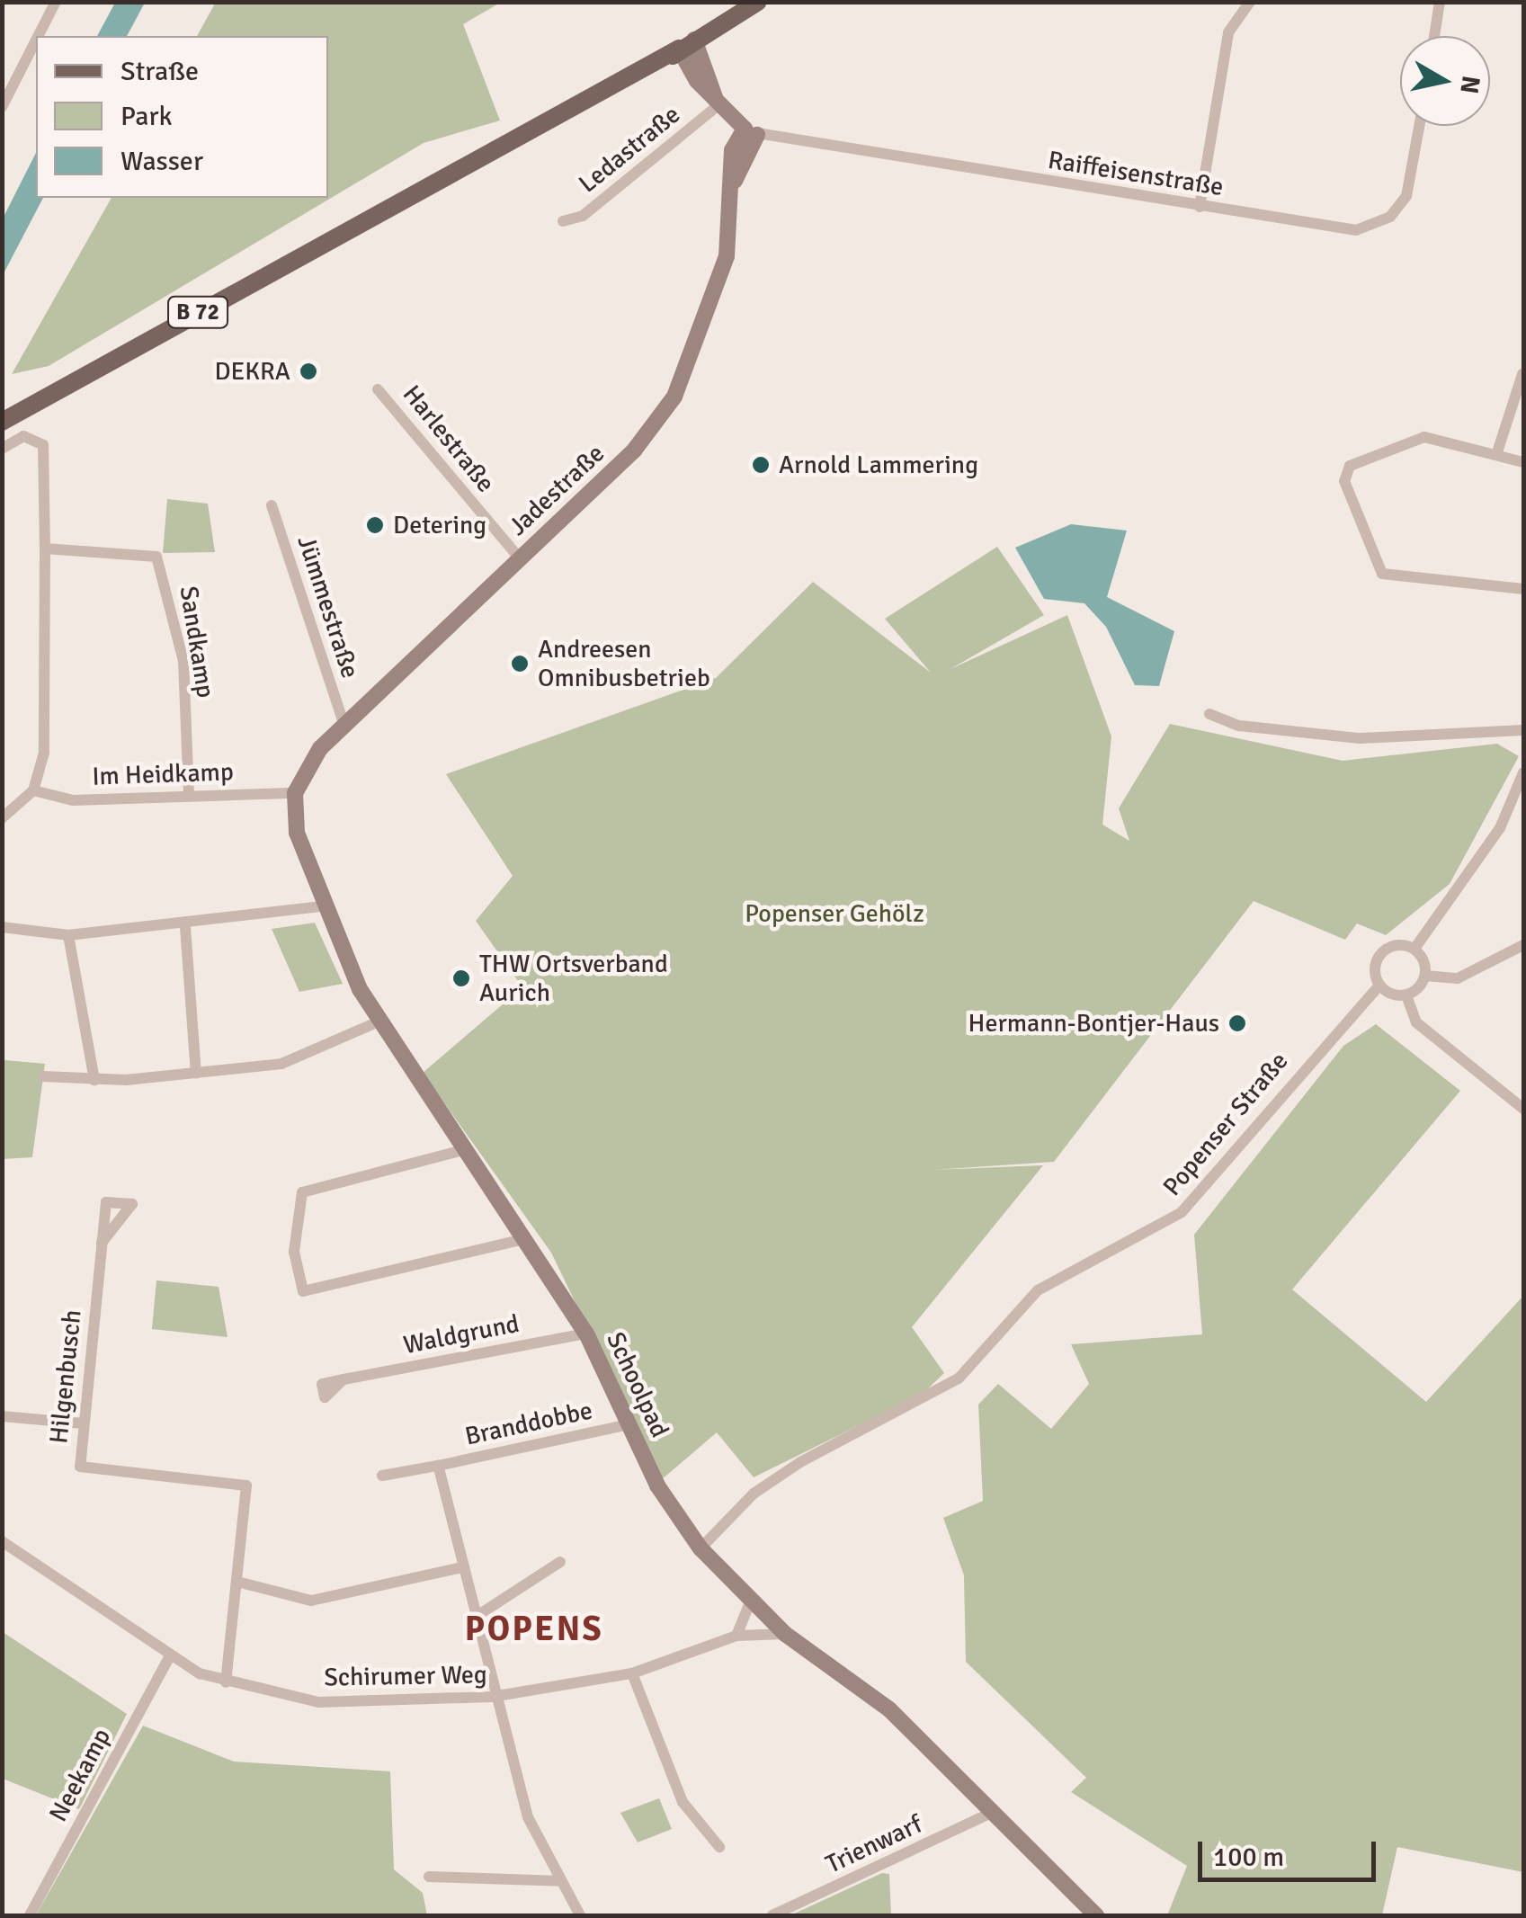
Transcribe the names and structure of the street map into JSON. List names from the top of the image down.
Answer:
{
  "streets": {
    "main road": ["B 72"],
    "street": [
      "Ledastraße",
      "Raiffeisenstraße",
      "Harlestraße",
      "Jadestraße",
      "Jümmestraße",
      "Sandkamp",
      "Im Heidkamp",
      "Popenser Straße",
      "Waldgrund",
      "Hilgenbusch",
      "Schoolpad",
      "Branddobbe",
      "Schirumer Weg",
      "Neekamp",
      "Trienwarf"
    ]
  },
  "crossings": [
    ["Raiffeisenstraße", "Jadestraße"],
    ["Harlestraße", "Jadestraße"],
    ["Jadestraße", "Jümmestraße"],
    ["Jadestraße", "Schoolpad"],
    ["Sandkamp", "Im Heidkamp"],
    ["Im Heidkamp", "Schoolpad"],
    ["Popenser Straße", "Schoolpad"],
    ["Waldgrund", "Schoolpad"],
    ["Hilgenbusch", "Schirumer Weg"],
    ["Schoolpad", "Branddobbe"],
    ["Schoolpad", "Schirumer Weg"],
    ["Schoolpad", "Trienwarf"],
    ["Branddobbe", "Schirumer Weg"],
    ["Schirumer Weg", "Neekamp"]
  ],
  "districts": ["POPENS"],
  "parks": ["Popenser Gehölz"],
  "places": [
    "DEKRA",
    "Arnold Lammering",
    "Detering",
    "Andreesen Omnibusbetrieb",
    "THW Ortsverband Aurich",
    "Hermann-Bontjer-Haus"
  ],
  "legend": ["Straße", "Park", "Wasser"],
  "scale_bar": "100 m",
  "north": "right"
}
